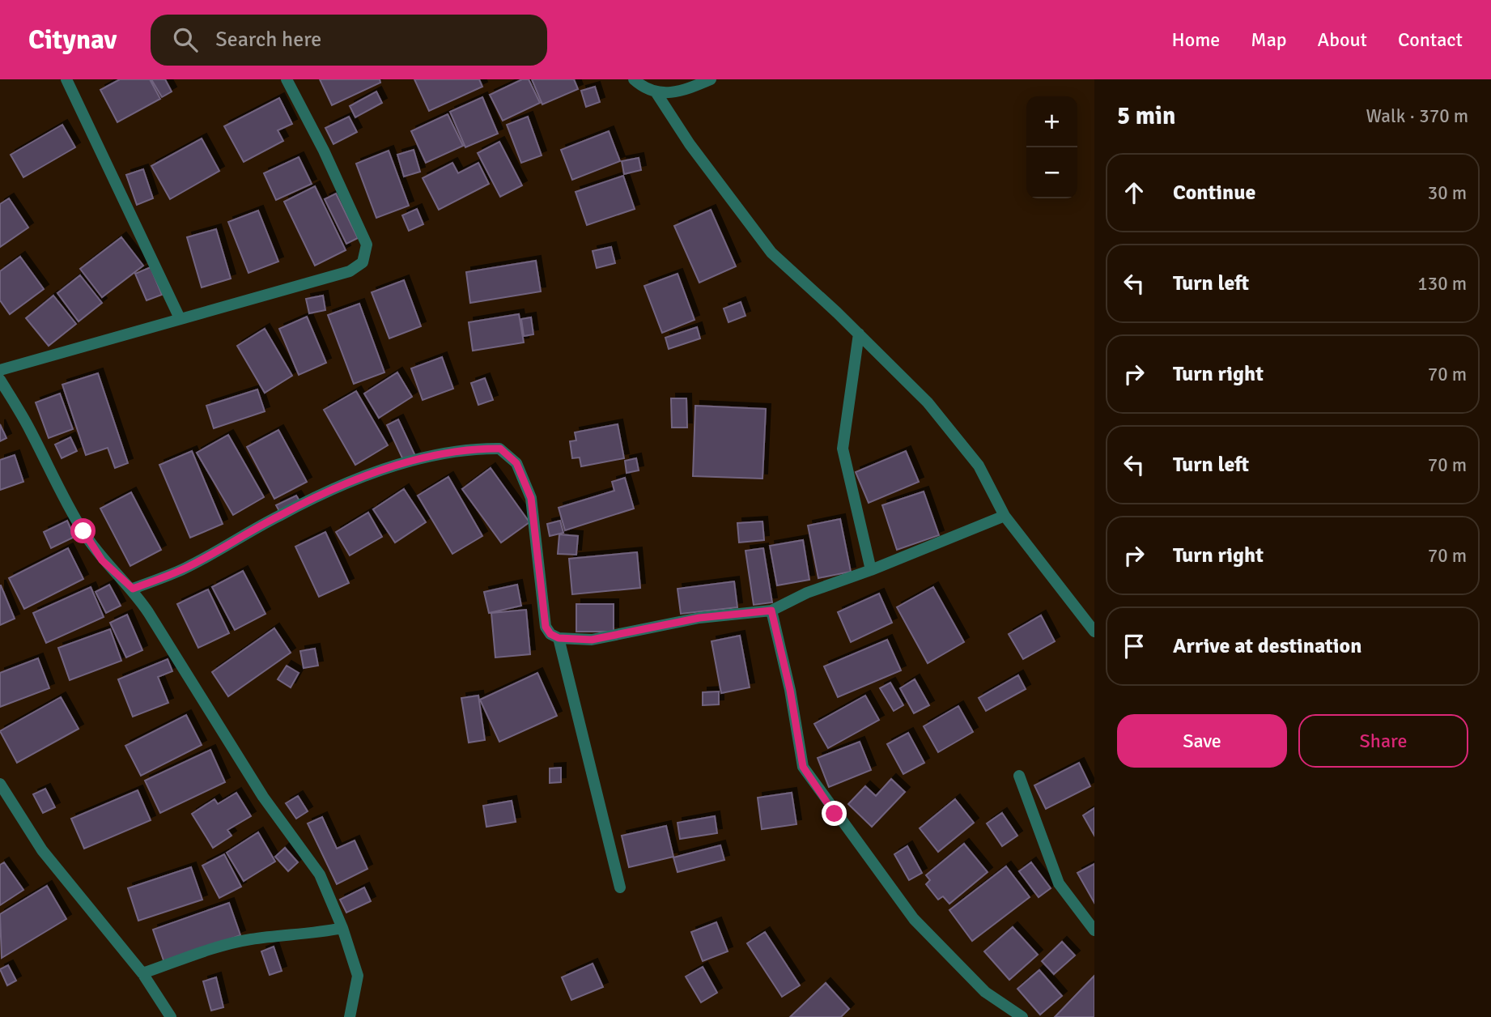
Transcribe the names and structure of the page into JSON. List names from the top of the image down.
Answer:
{
  "page": {
    "header": "Citynav",
    "search": "Search here",
    "nav": [
      "Home",
      "Map",
      "About",
      "Contact"
    ],
    "heading": ["5 min", "Walk · 370 m"],
    "map_buttons": ["+", "−"],
    "list": [
      ["Continue", "30 m"],
      ["Turn left", "130 m"],
      ["Turn right", "70 m"],
      ["Turn left", "70 m"],
      ["Turn right", "70 m"],
      "Arrive at destination"
    ],
    "buttons": ["Save", "Share"]
  }
}
